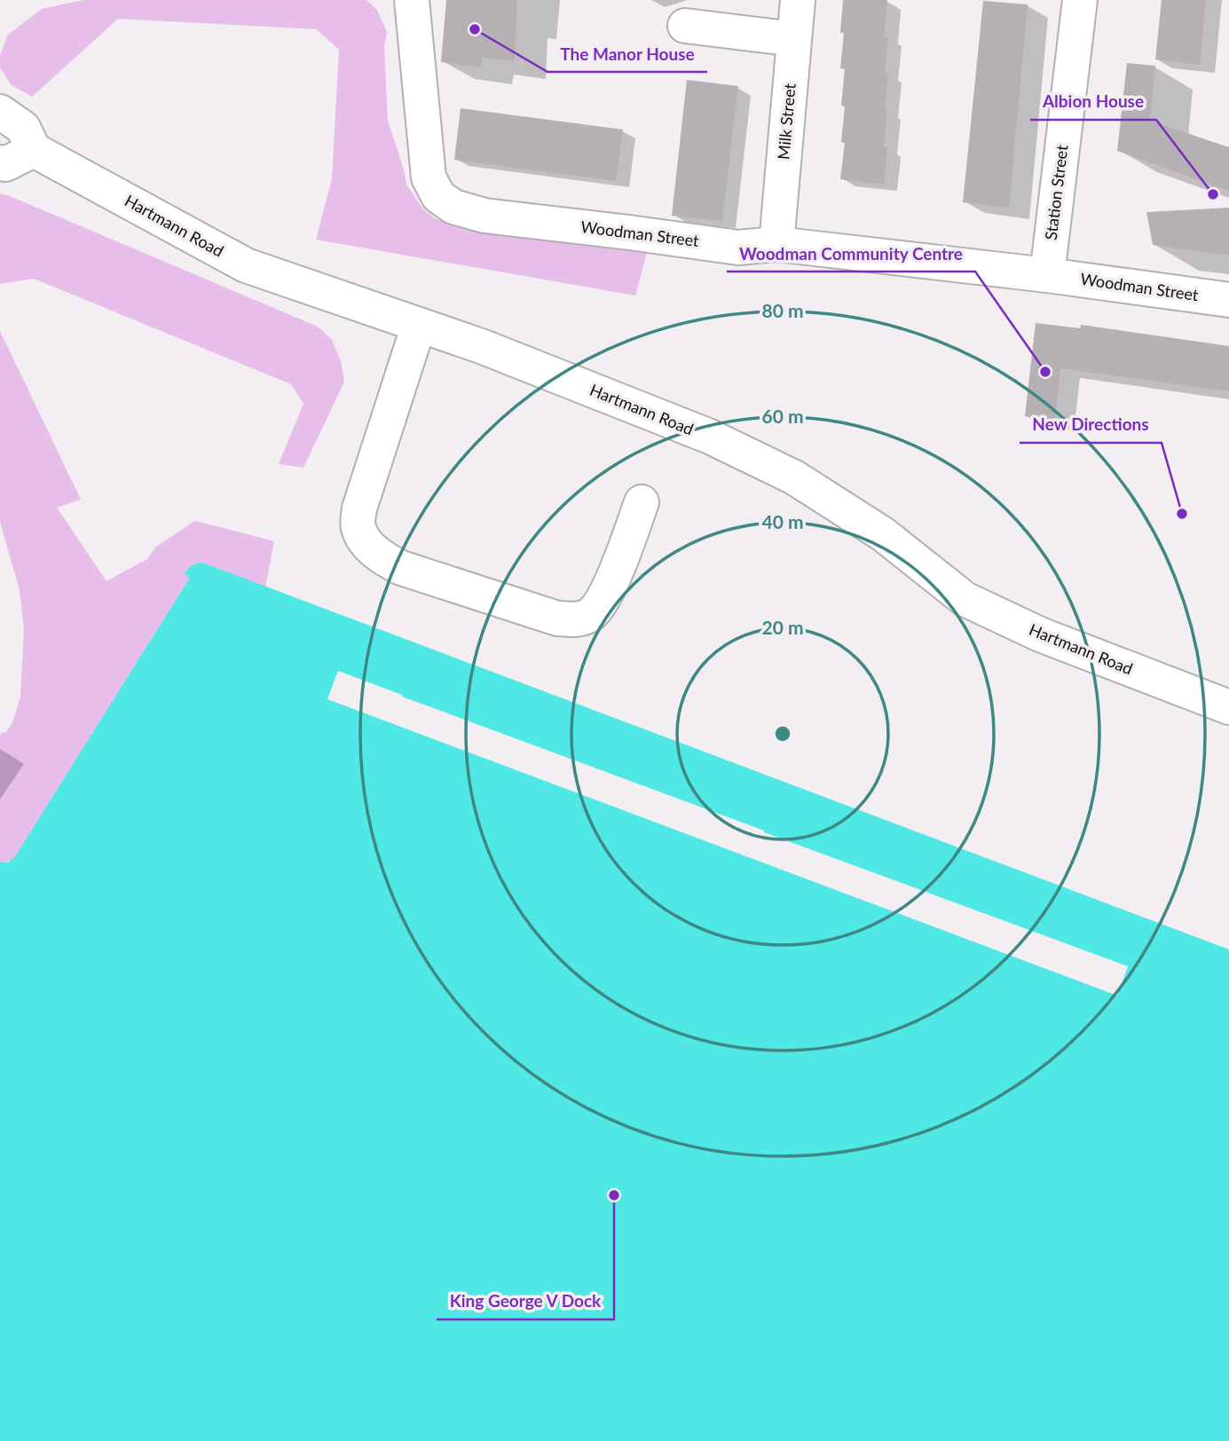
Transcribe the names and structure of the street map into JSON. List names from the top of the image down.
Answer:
{
  "streets": {
    "street": [
      "Milk Street",
      "Station Street",
      "Hartmann Road",
      "Woodman Street"
    ]
  },
  "crossings": [
    ["Milk Street", "Woodman Street"],
    ["Station Street", "Woodman Street"]
  ],
  "places": [
    "The Manor House",
    "Albion House",
    "Woodman Community Centre",
    "New Directions",
    "King George V Dock"
  ],
  "rings": [
    "80 m",
    "60 m",
    "40 m",
    "20 m"
  ]
}
